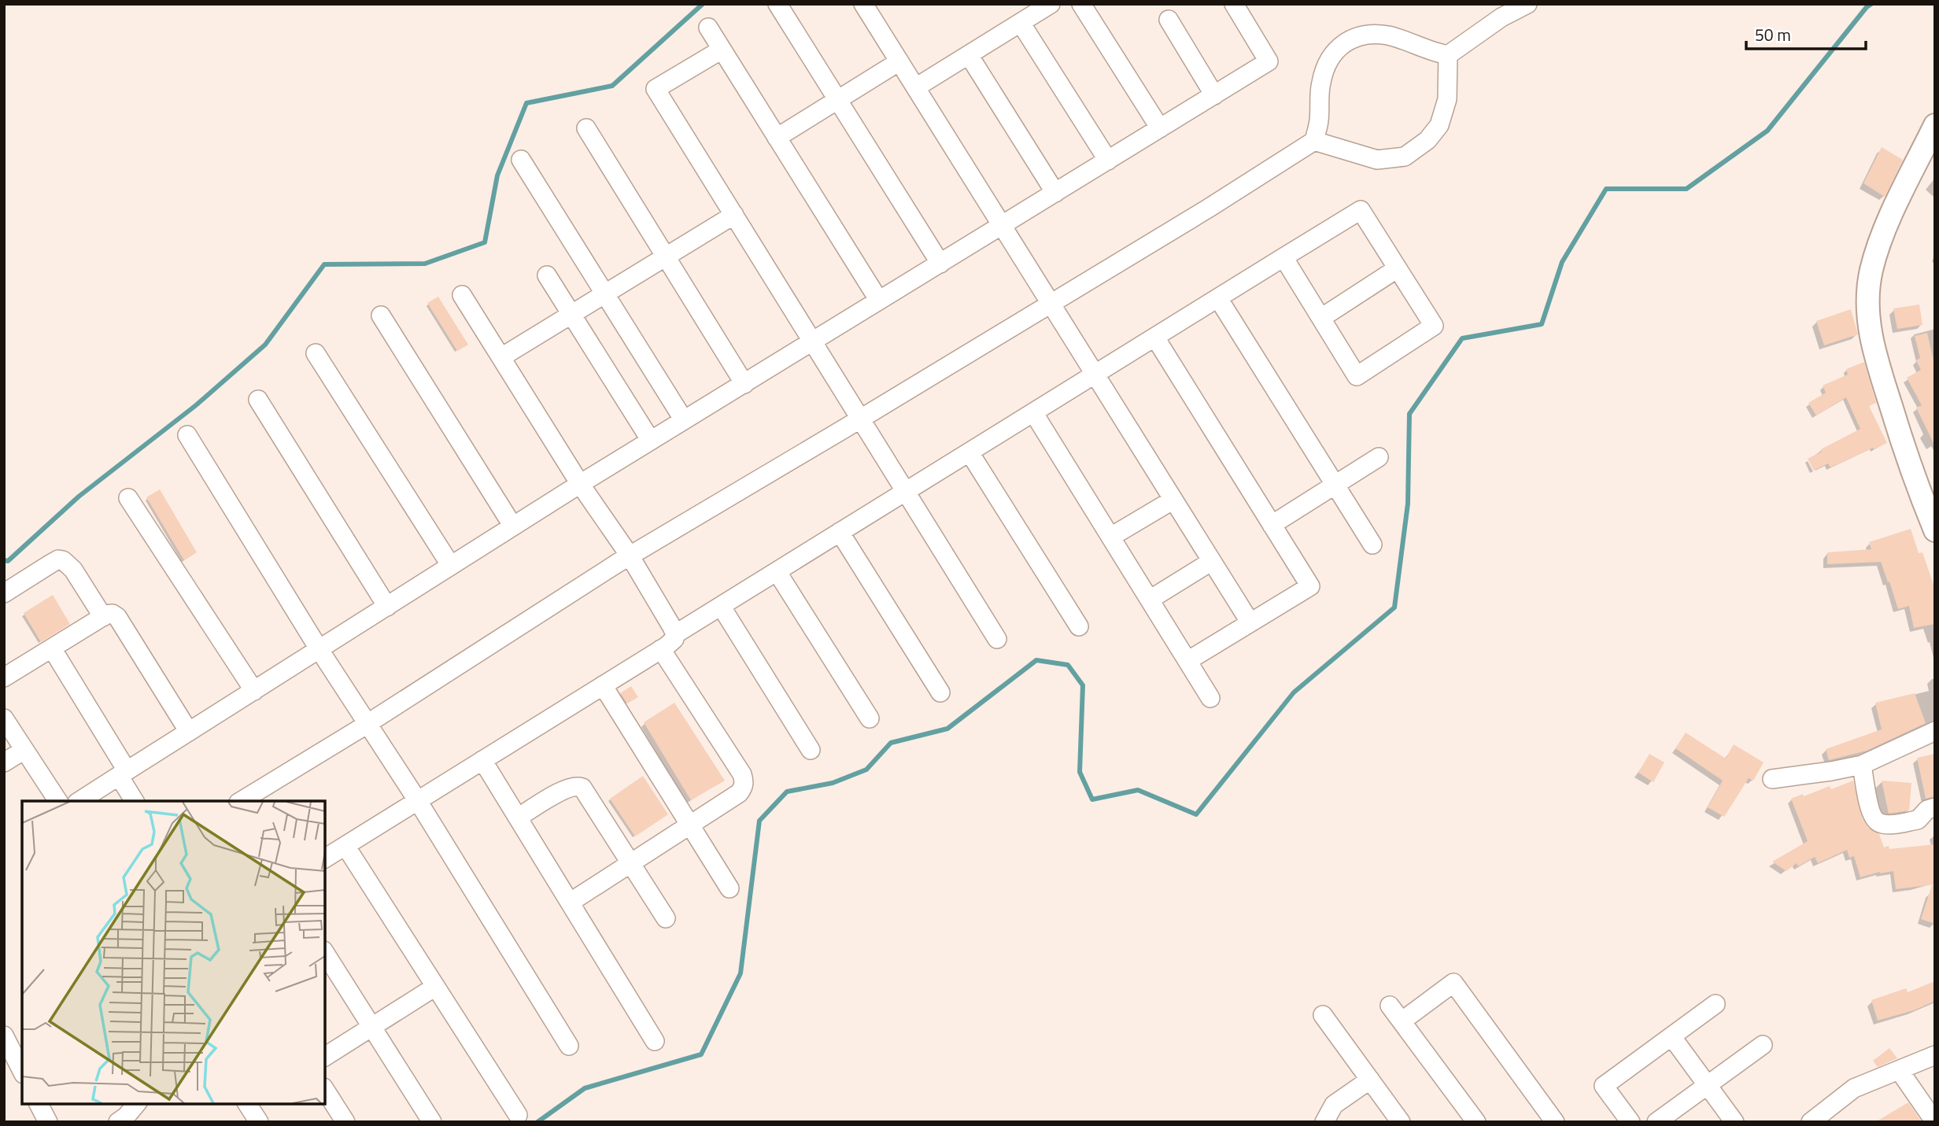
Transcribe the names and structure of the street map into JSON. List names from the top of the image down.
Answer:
{
  "scale_bar": "50 m"
}
